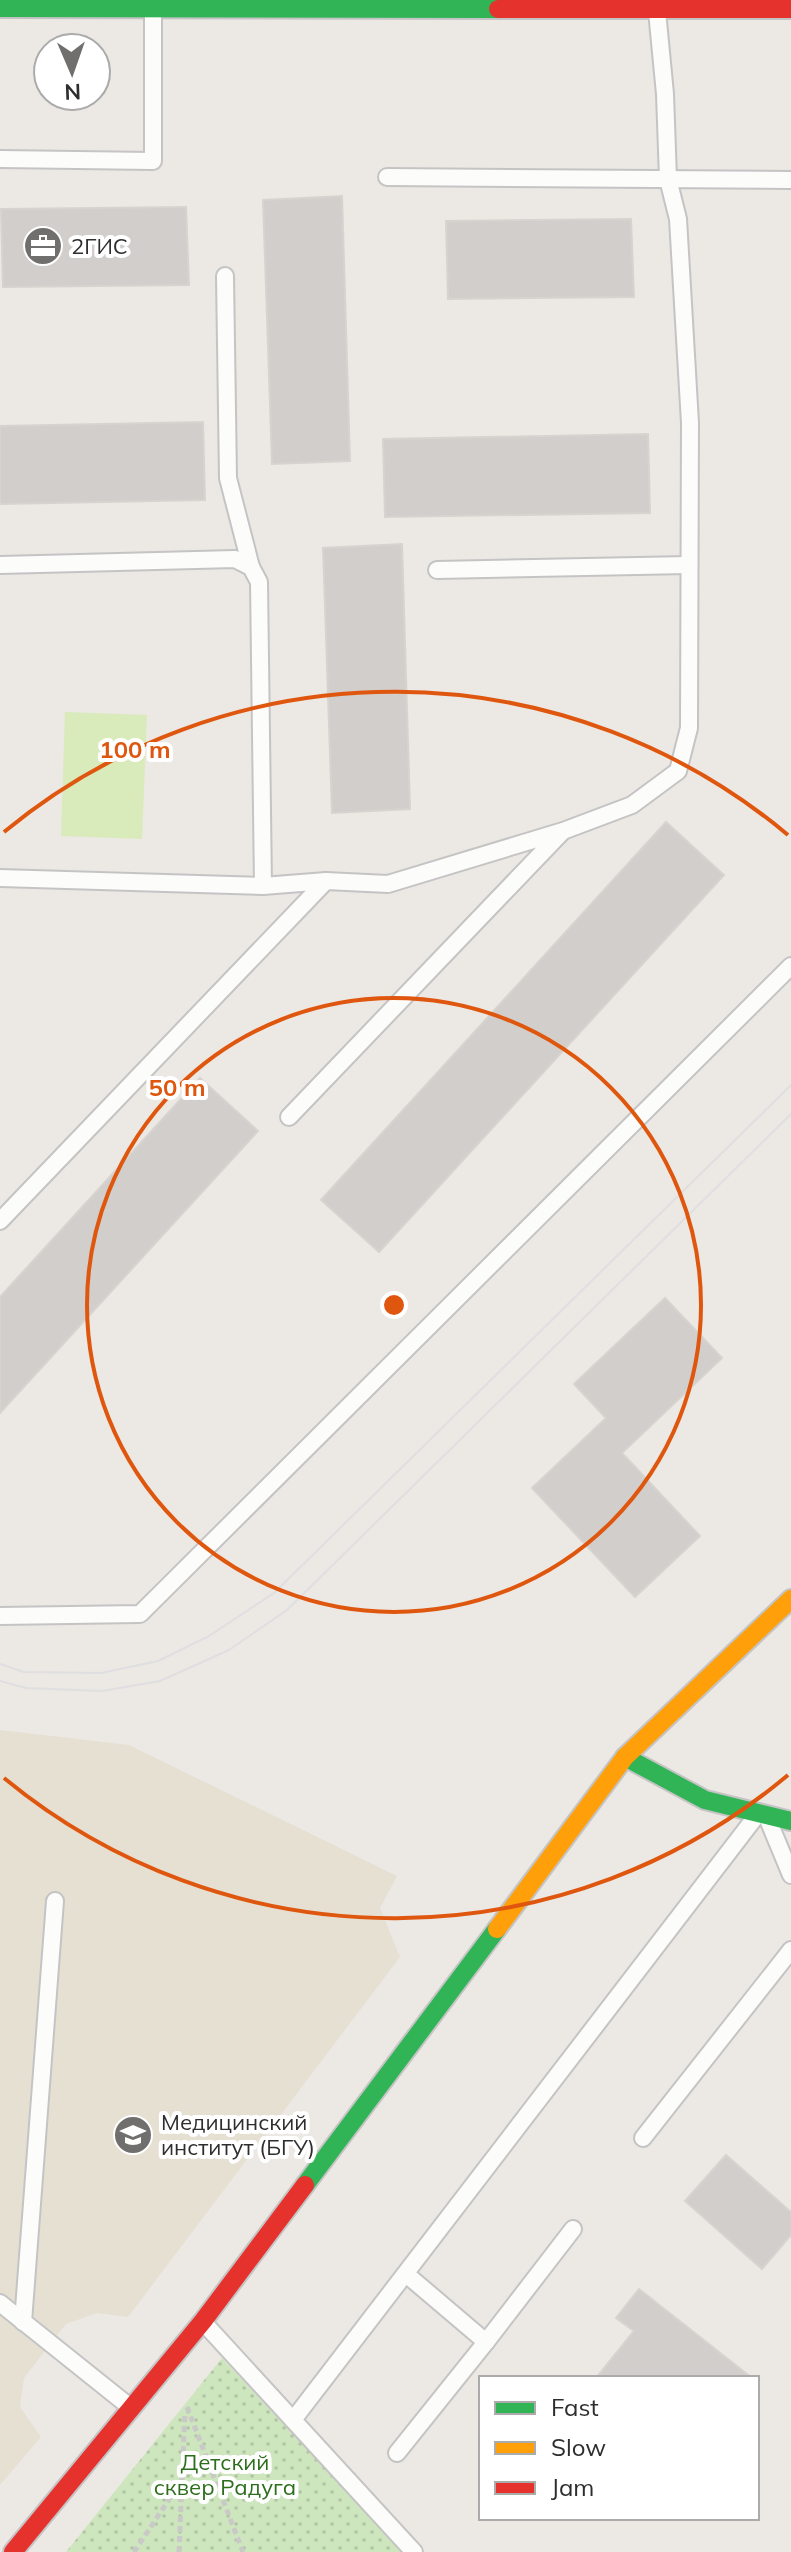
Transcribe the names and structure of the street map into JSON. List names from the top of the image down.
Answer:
{
  "parks": ["Детский сквер Радуга"],
  "places": {
    "office": ["2ГИС"],
    "school or university": ["Медицинский институт (БГУ)"]
  },
  "legend": ["Fast", "Slow", "Jam"],
  "north": "bottom",
  "rings": ["100 m", "50 m"]
}
